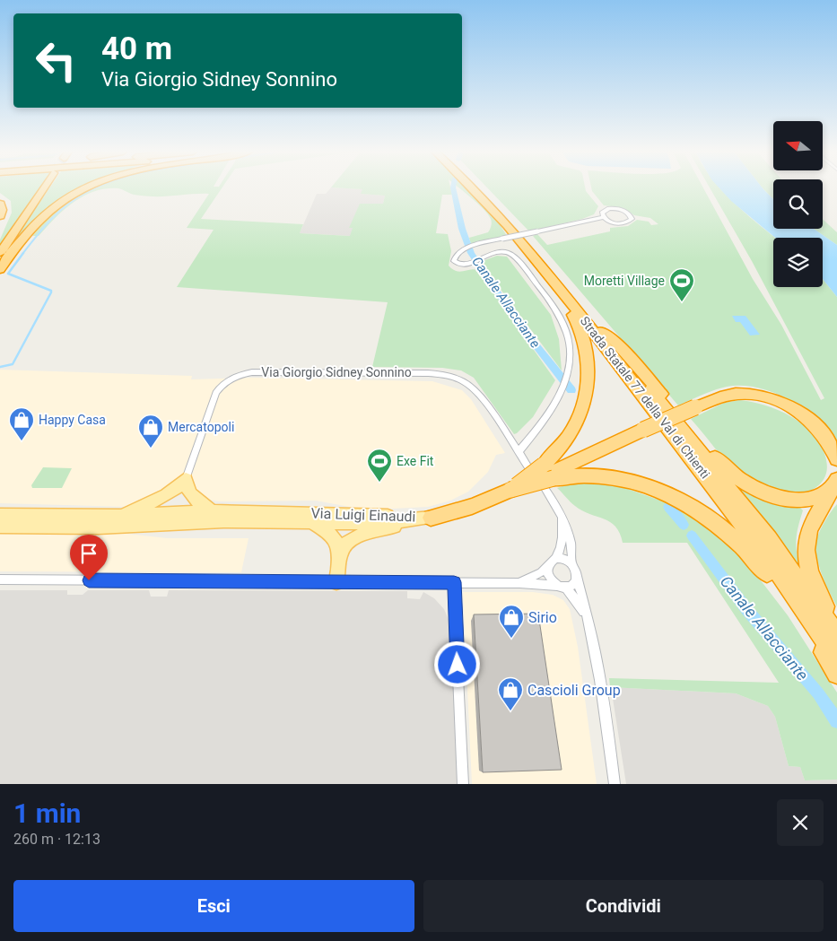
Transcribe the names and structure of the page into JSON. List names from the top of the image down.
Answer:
{
  "streets": {
    "highway": ["Strada Statale 77 della Val di Chienti"],
    "main road": ["Via Luigi Einaudi"],
    "street": ["Via Giorgio Sidney Sonnino"]
  },
  "water": ["Canale Allacciante"],
  "places": {
    "sports": ["Moretti Village", "Exe Fit"],
    "shop": [
      "Happy Casa",
      "Mercatopoli",
      "Sirio",
      "Cascioli Group"
    ]
  },
  "north": "left",
  "page": {
    "turn": ["40 m", "Via Giorgio Sidney Sonnino"],
    "heading": ["1 min", "260 m · 12:13"],
    "buttons": ["Esci", "Condividi"]
  }
}
